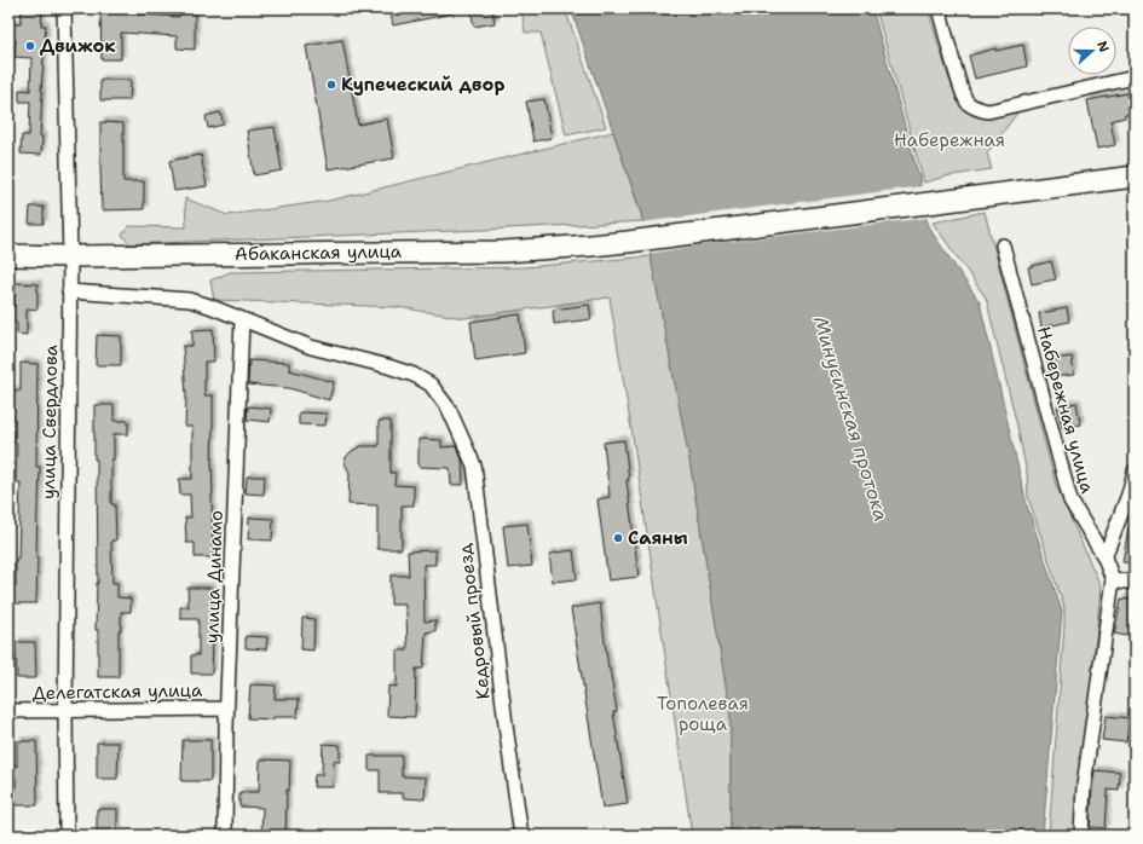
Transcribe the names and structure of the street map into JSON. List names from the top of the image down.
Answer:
{
  "streets": {
    "main road": ["Абаканская улица"],
    "street": [
      "Набережная улица",
      "улица Свердлова",
      "улица Динамо",
      "Кедровый проезд",
      "Делегатская улица"
    ]
  },
  "crossings": [
    ["Абаканская улица", "улица Свердлова"],
    ["улица Свердлова", "Делегатская улица"],
    ["улица Динамо", "Кедровый проезд"],
    ["улица Динамо", "Делегатская улица"]
  ],
  "water": ["Минусинская протока"],
  "parks": ["Набережная", "Тополевая роща"],
  "places": ["Движок", "Купеческий двор", "Саяны"],
  "north": "right"
}
